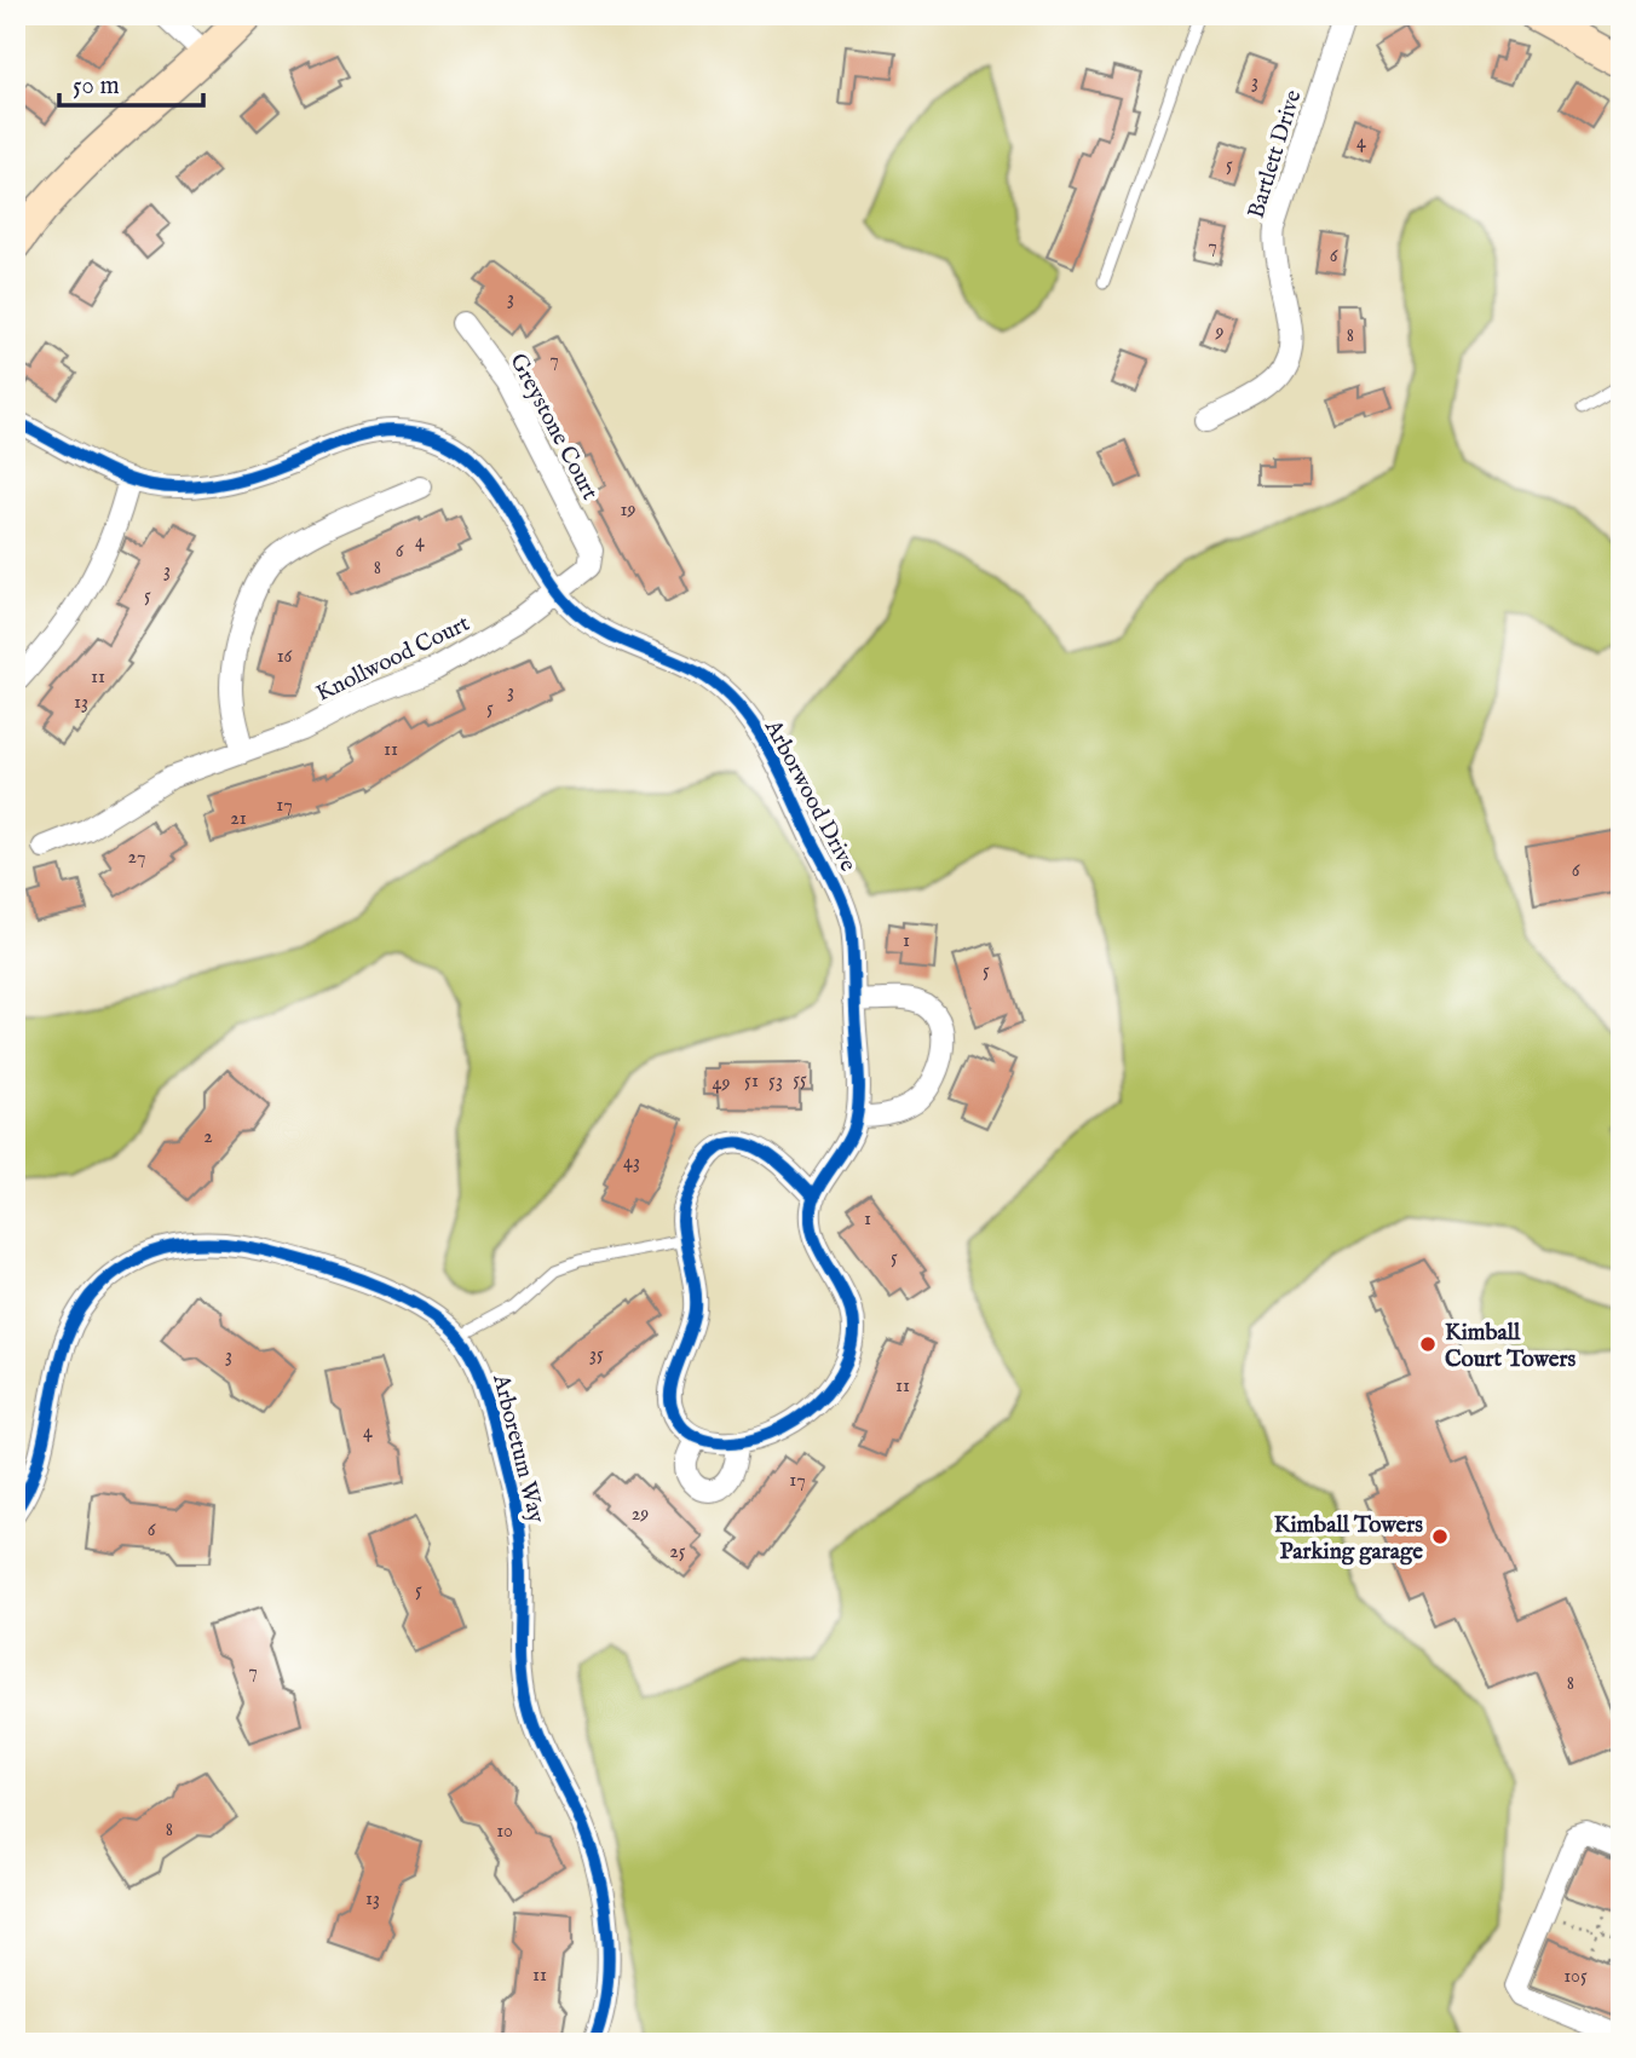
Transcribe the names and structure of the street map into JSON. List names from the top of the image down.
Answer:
{
  "streets": {
    "street": [
      "Bartlett Drive",
      "Greystone Court",
      "Knollwood Court",
      "Arborwood Drive",
      "Arboretum Way"
    ]
  },
  "crossings": [
    ["Greystone Court", "Knollwood Court"],
    ["Knollwood Court", "Arborwood Drive"]
  ],
  "places": ["Kimball Court Towers", "Kimball Towers Parking garage"],
  "house_numbers": [
    "3",
    "4",
    "5",
    "7",
    "6",
    "3",
    "9",
    "8",
    "7",
    "19",
    "4",
    "6",
    "8",
    "3",
    "5",
    "16",
    "11",
    "3",
    "13",
    "5",
    "11",
    "17",
    "21",
    "27",
    "6",
    "1",
    "5",
    "55",
    "51",
    "53",
    "49",
    "2",
    "43",
    "1",
    "5",
    "35",
    "3",
    "11",
    "4",
    "17",
    "29",
    "6",
    "25",
    "5",
    "7",
    "8",
    "8",
    "10",
    "13",
    "11",
    "105"
  ],
  "scale_bar": "50 m"
}
